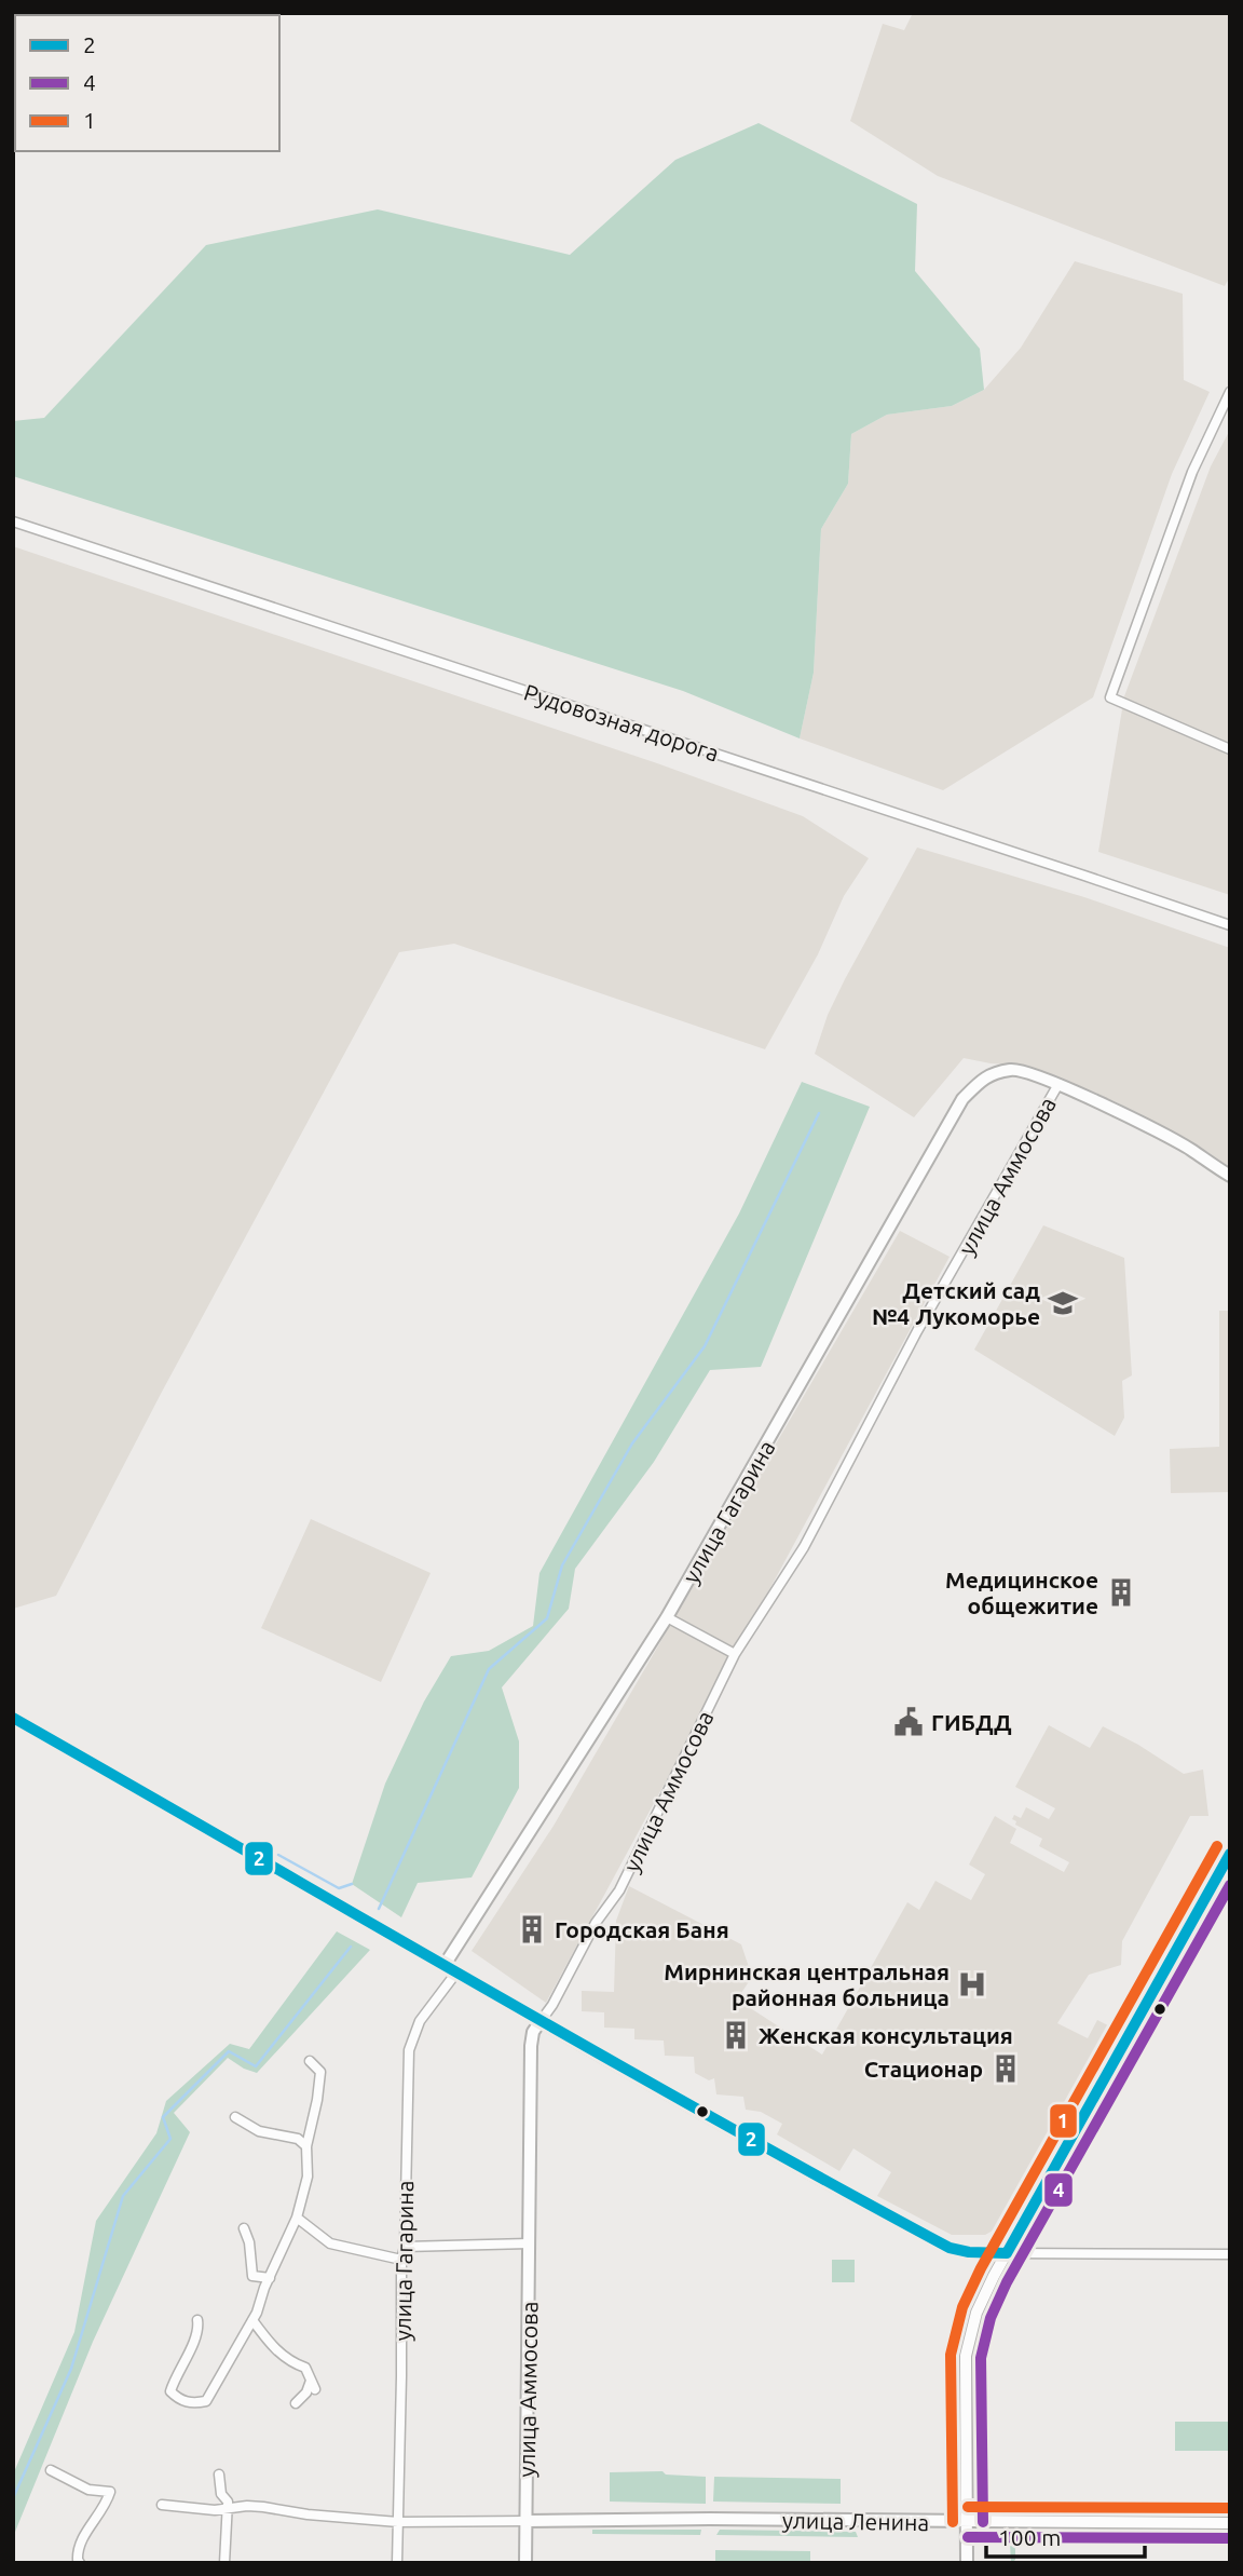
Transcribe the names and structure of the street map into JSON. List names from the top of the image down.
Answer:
{
  "streets": {
    "main road": ["улица Аммосова", "улица Гагарина", "улица Ленина"],
    "street": ["Рудовозная дорога"]
  },
  "crossings": [
    ["улица Аммосова", "улица Гагарина"],
    ["улица Аммосова", "улица Ленина"]
  ],
  "places": {
    "school or university": ["Детский сад №4 Лукоморье"],
    "building": [
      "Медицинское общежитие",
      "Городская Баня",
      "Женская консультация",
      "Стационар"
    ],
    "public building": ["ГИБДД"],
    "hospital": ["Мирнинская центральная районная больница"]
  },
  "lines": ["transit line 2", "transit line 1", "transit line 4"],
  "legend": ["2", "4", "1"],
  "scale_bar": "100 m"
}
